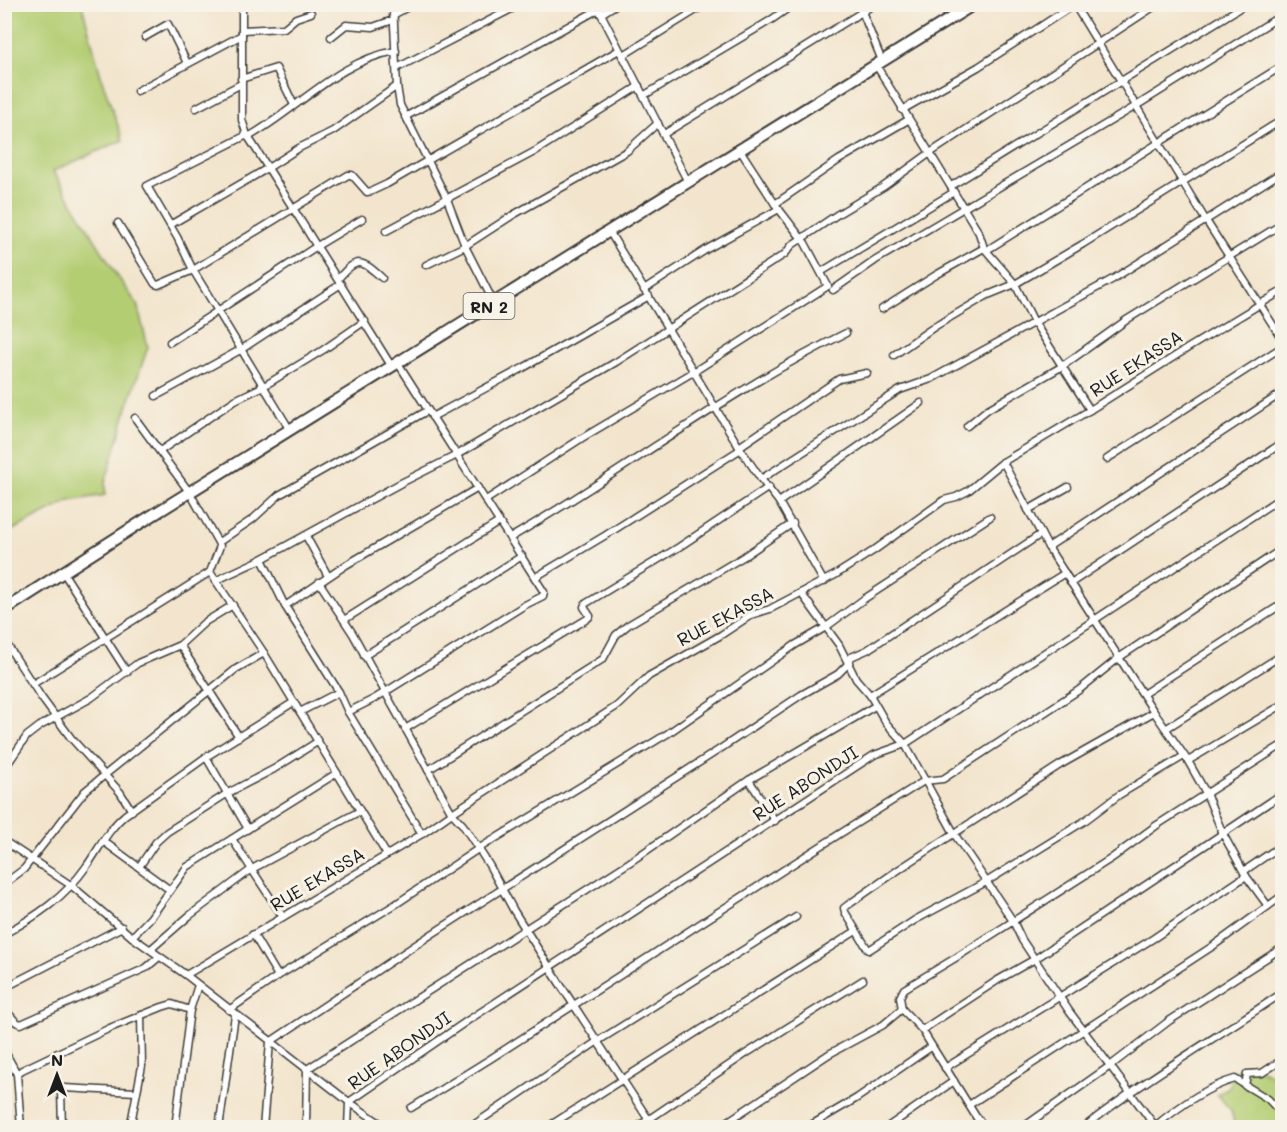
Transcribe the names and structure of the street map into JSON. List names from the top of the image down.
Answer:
{
  "streets": {
    "highway": ["RN 2"],
    "street": ["RUE EKASSA", "RUE ABONDJI"]
  },
  "north": "top"
}
